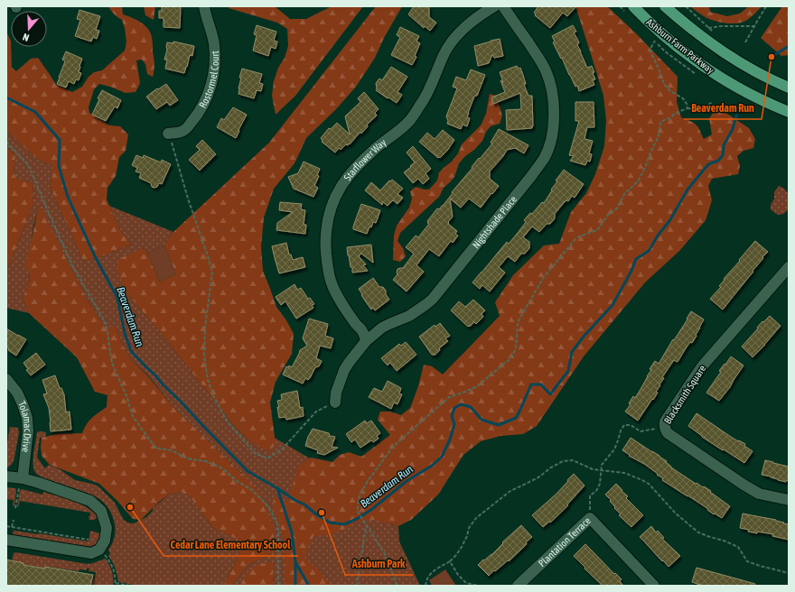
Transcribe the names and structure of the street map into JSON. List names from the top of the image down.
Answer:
{
  "streets": {
    "main road": ["Ashburn Farm Parkway"],
    "street": [
      "Rostormel Court",
      "Starflower Way",
      "Nightshade Place",
      "Blacksmith Square",
      "Tolamac Drive",
      "Plantation Terrace"
    ]
  },
  "crossings": [
    ["Starflower Way", "Nightshade Place"]
  ],
  "water": ["Beaverdam Run"],
  "places": ["Beaverdam Run", "Cedar Lane Elementary School", "Ashburn Park"],
  "north": "bottom"
}
